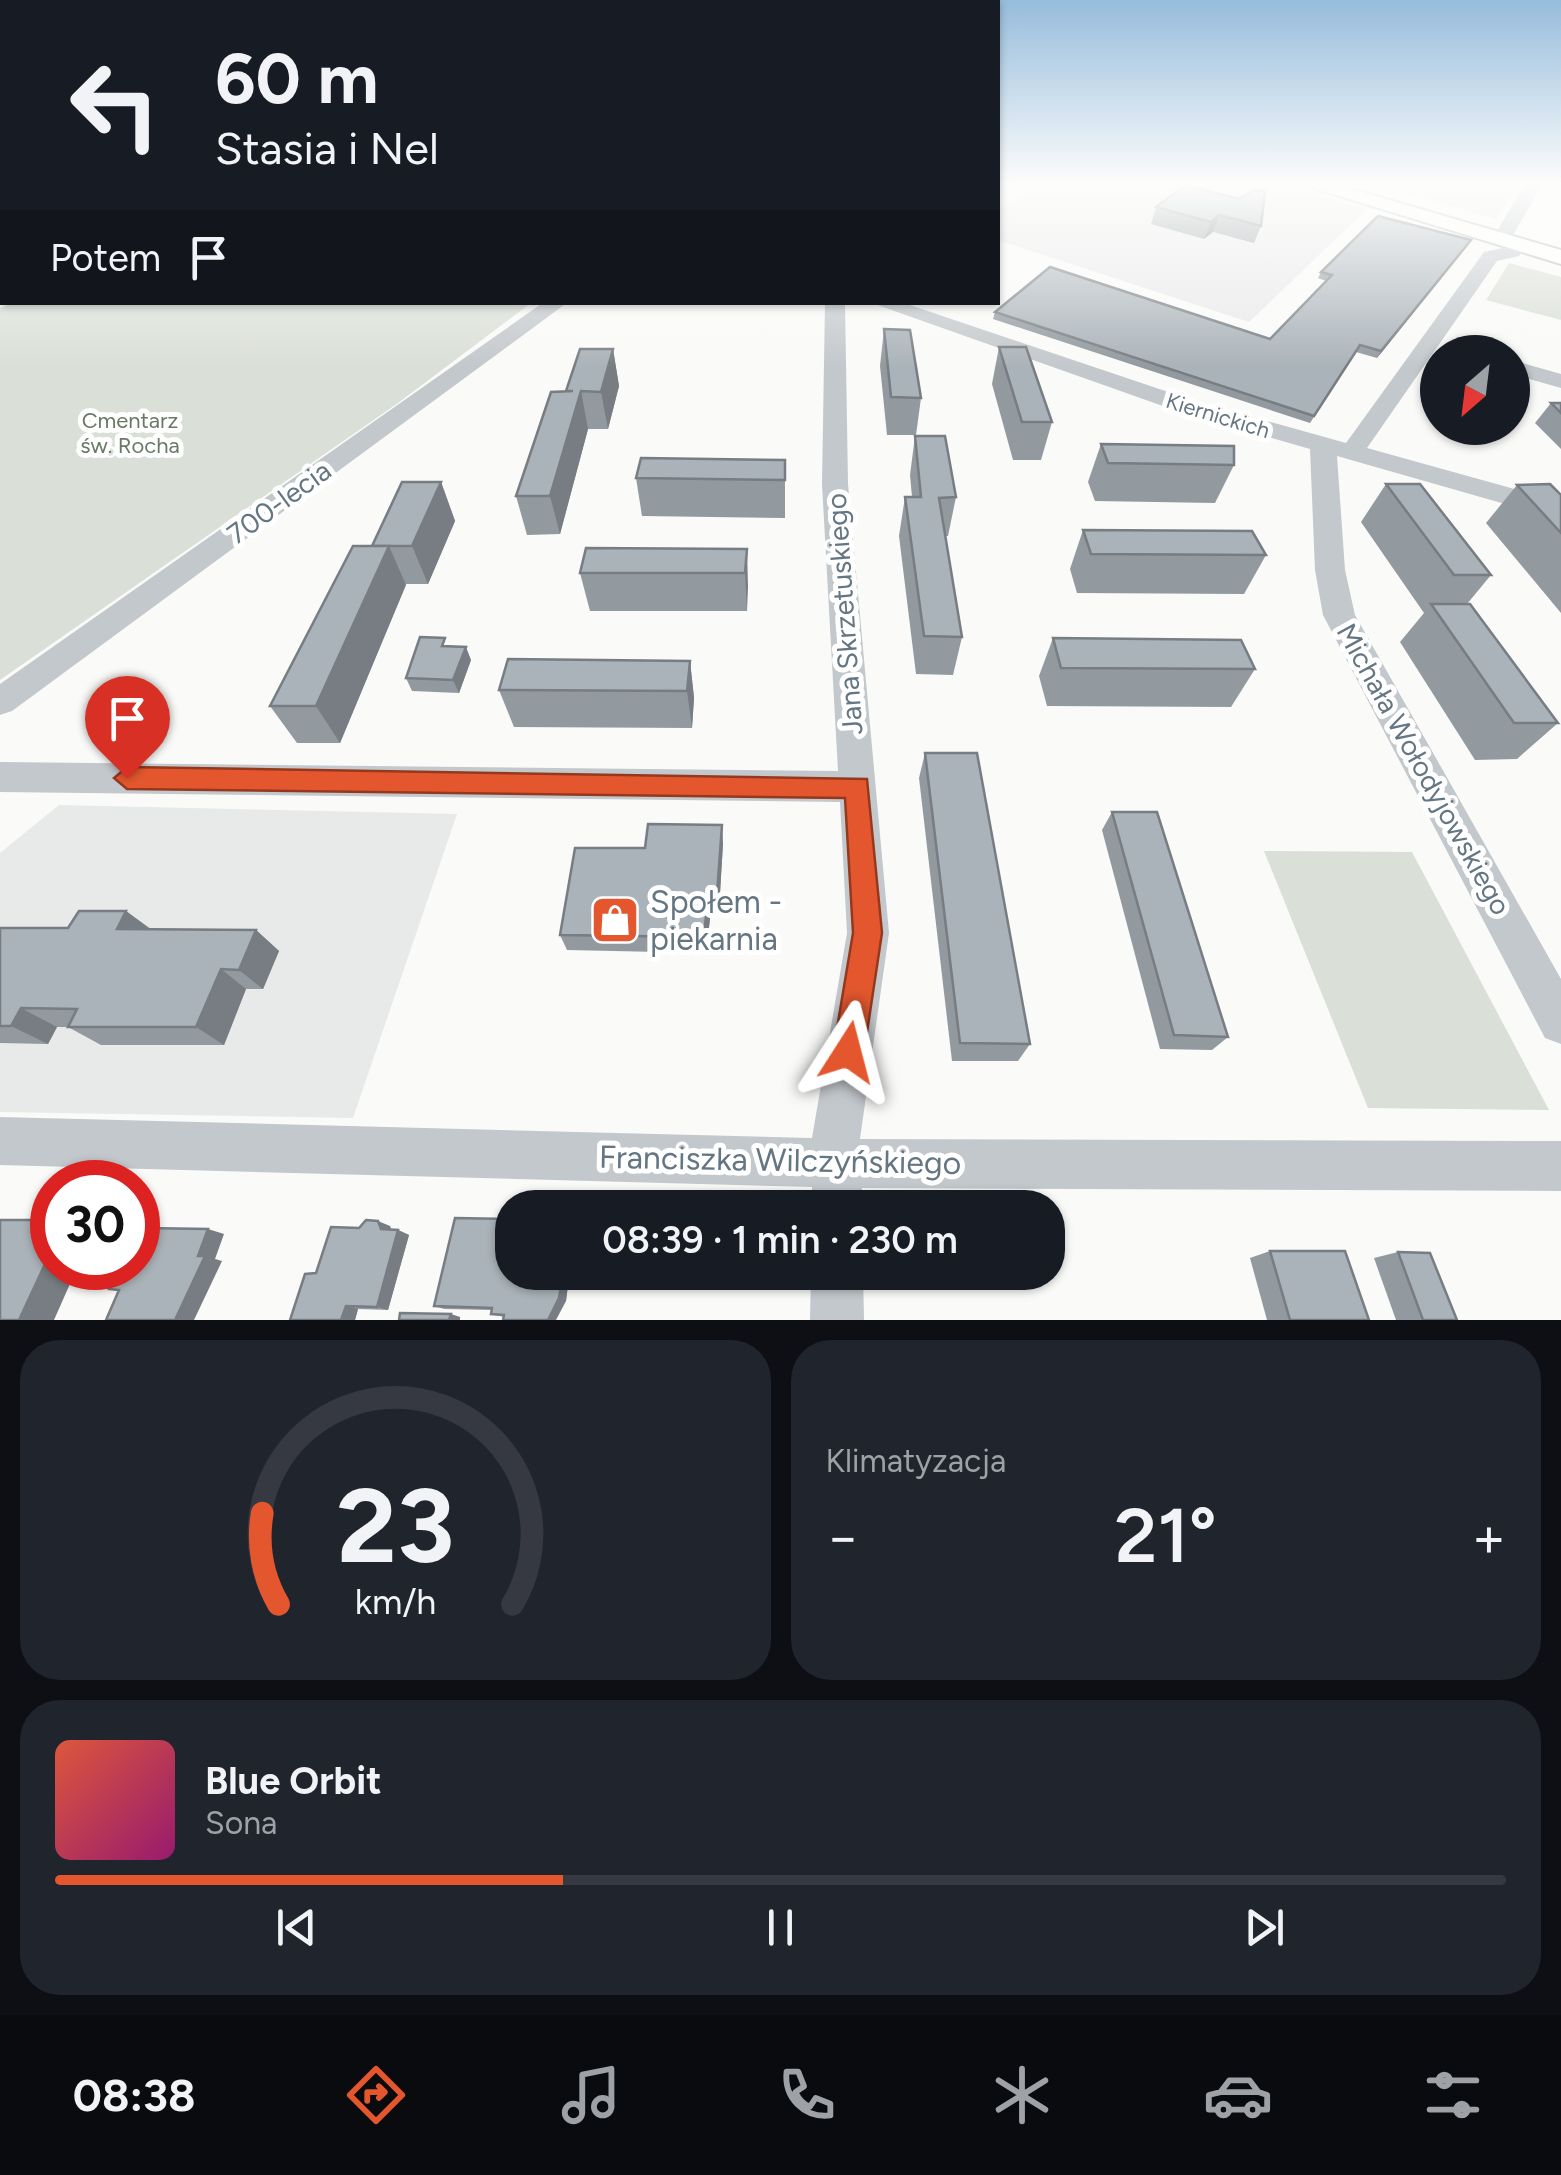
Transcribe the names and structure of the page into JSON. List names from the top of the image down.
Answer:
{
  "streets": {
    "street": [
      "Kiernickich",
      "700-lecia",
      "Jana Skrzetuskiego",
      "Michała Wołodyjowskiego",
      "Franciszka Wilczyńskiego"
    ]
  },
  "crossings": [
    ["Kiernickich", "Michała Wołodyjowskiego"],
    ["Jana Skrzetuskiego", "Franciszka Wilczyńskiego"]
  ],
  "parks": ["Cmentarz św. Rocha"],
  "places": {
    "shop": ["Społem - piekarnia"]
  },
  "north": "bottom left",
  "page": {
    "turn": ["60 m", "Stasia i Nel"],
    "then": "Potem",
    "limit": "30",
    "trip": "08:39 · 1 min · 230 m",
    "tile": "Klimatyzacja",
    "heat": ["−", "21°", "+"],
    "song": ["Blue Orbit", "Sona"],
    "tabs": "08:38",
    "gauge": ["23", "km/h"]
  }
}
